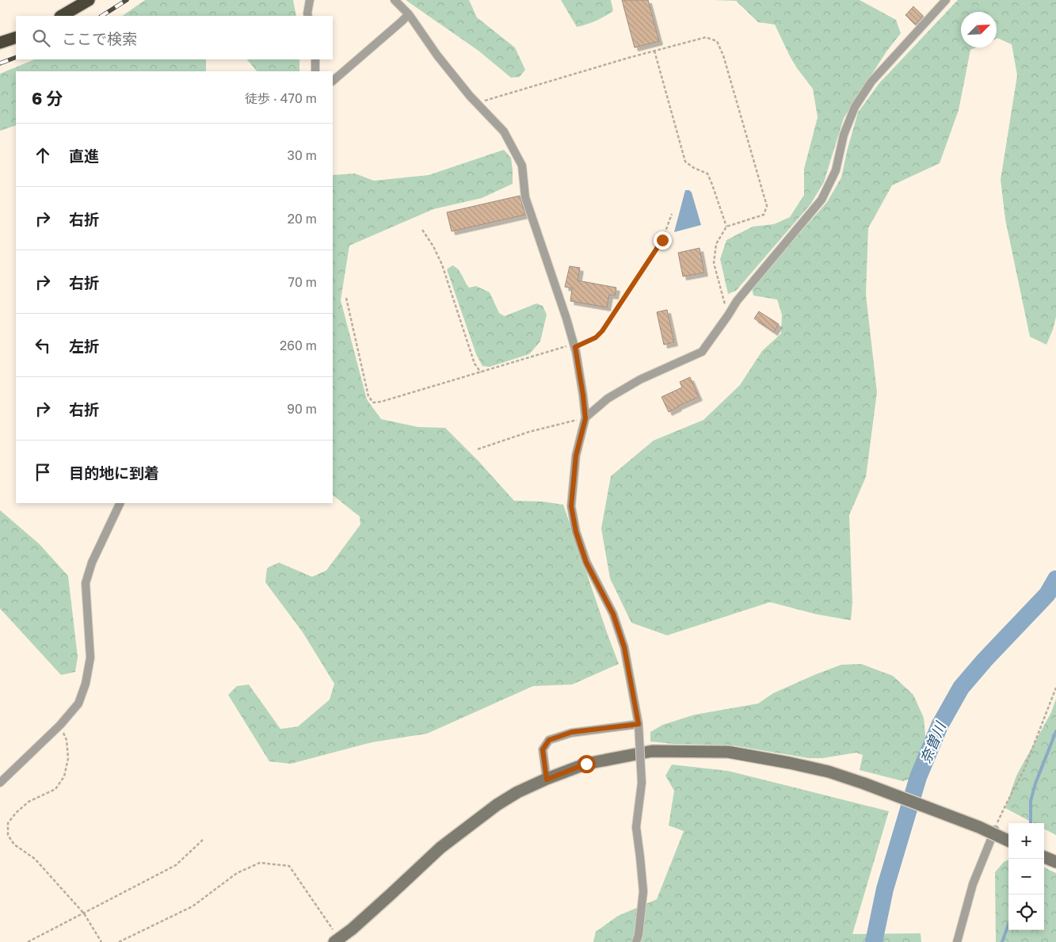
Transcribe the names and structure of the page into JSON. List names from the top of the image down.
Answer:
{
  "water": ["奈曽川"],
  "north": "top right",
  "page": {
    "search": "ここで検索",
    "heading": ["6 分", "徒歩 · 470 m"],
    "list": [
      ["直進", "30 m"],
      ["右折", "20 m"],
      ["右折", "70 m"],
      ["左折", "260 m"],
      ["右折", "90 m"],
      "目的地に到着"
    ],
    "map_buttons": ["+", "−"]
  }
}
